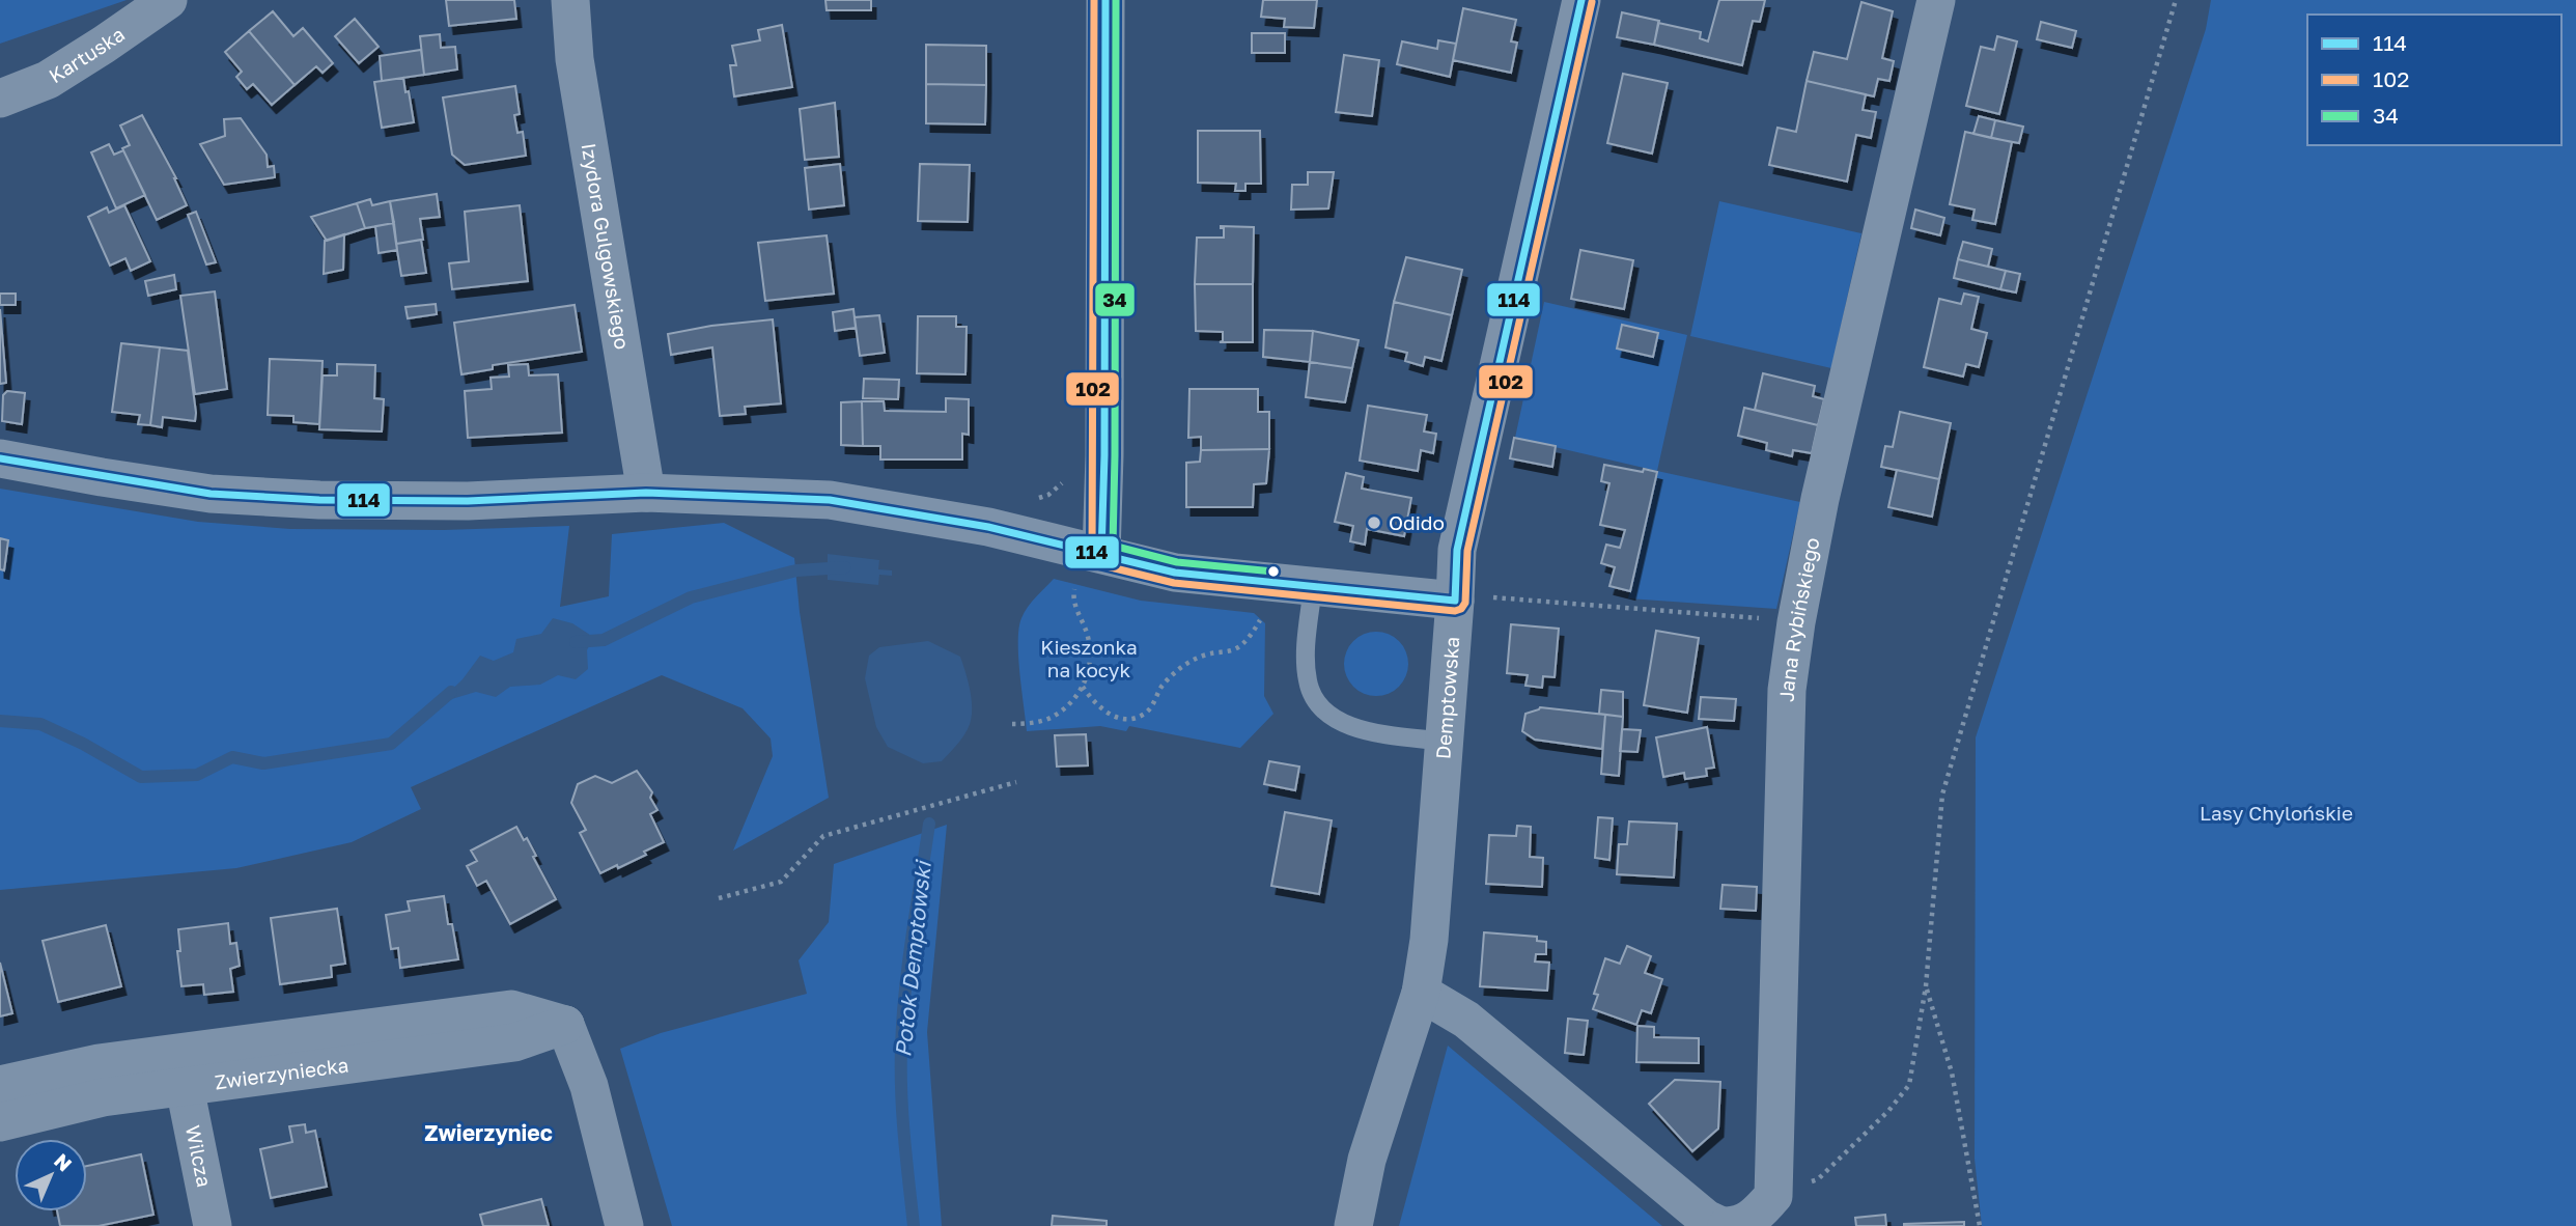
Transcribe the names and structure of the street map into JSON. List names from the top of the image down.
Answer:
{
  "streets": {
    "street": [
      "Kartuska",
      "Izydora Gulgowskiego",
      "Jana Rybińskiego",
      "Demptowska",
      "Zwierzyniecka",
      "Wilcza"
    ]
  },
  "crossings": [
    ["Zwierzyniecka", "Wilcza"]
  ],
  "districts": ["Zwierzyniec"],
  "water": ["Potok Demptowski"],
  "parks": ["Kieszonka na kocyk", "Lasy Chylońskie"],
  "places": ["Odido"],
  "lines": ["transit line 114", "transit line 102", "transit line 34"],
  "legend": ["114", "102", "34"],
  "north": "top right"
}
